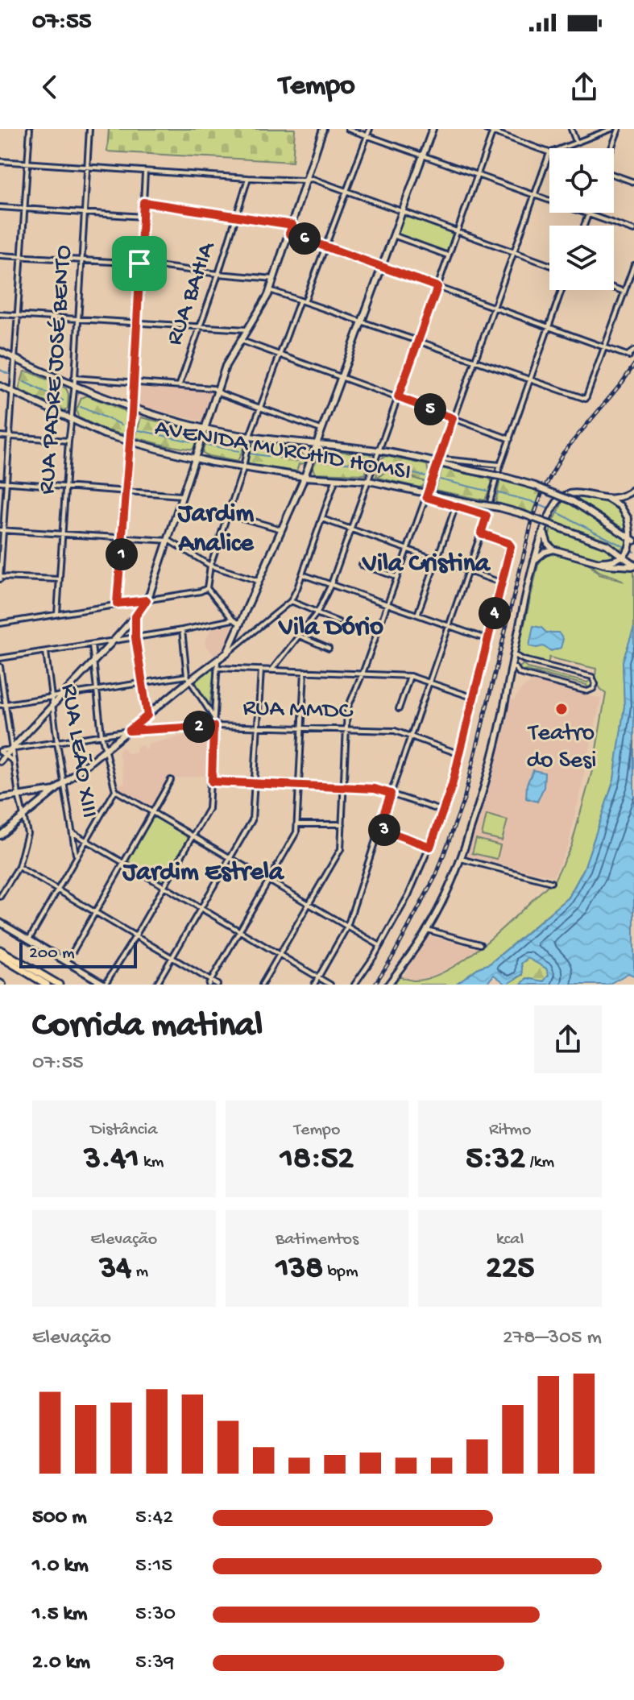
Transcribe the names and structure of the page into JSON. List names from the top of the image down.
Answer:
{
  "streets": {
    "main road": ["AVENIDA MURCHID HOMSI"],
    "street": [
      "RUA BAHIA",
      "RUA PADRE JOSÉ BENTO",
      "RUA MMDC",
      "RUA LEÃO XIII"
    ]
  },
  "crossings": [
    ["RUA PADRE JOSÉ BENTO", "AVENIDA MURCHID HOMSI"],
    ["RUA MMDC", "RUA LEÃO XIII"]
  ],
  "districts": [
    "Jardim Analice",
    "Vila Cristina",
    "Vila Dório",
    "Jardim Estrela"
  ],
  "places": ["Teatro do Sesi"],
  "scale_bar": "200 m",
  "page": {
    "status": "07:55",
    "header": "Tempo",
    "pins": [
      "6",
      "5",
      "1",
      "4",
      "2",
      "3"
    ],
    "scale": "200 m",
    "heading": ["Corrida matinal", "07:55"],
    "stats": [
      ["Distância", "3.41 km"],
      ["Tempo", "18:52"],
      ["Ritmo", "5:32 /km"],
      ["Elevação", "34 m"],
      ["Batimentos", "138 bpm"],
      ["kcal", "225"]
    ],
    "chart": ["Elevação", "278–305 m"],
    "list": [
      {
        "name": "500 m",
        "note": "5:42"
      },
      {
        "name": "1.0 km",
        "note": "5:15"
      },
      {
        "name": "1.5 km",
        "note": "5:30"
      },
      {
        "name": "2.0 km",
        "note": "5:39"
      }
    ]
  }
}
